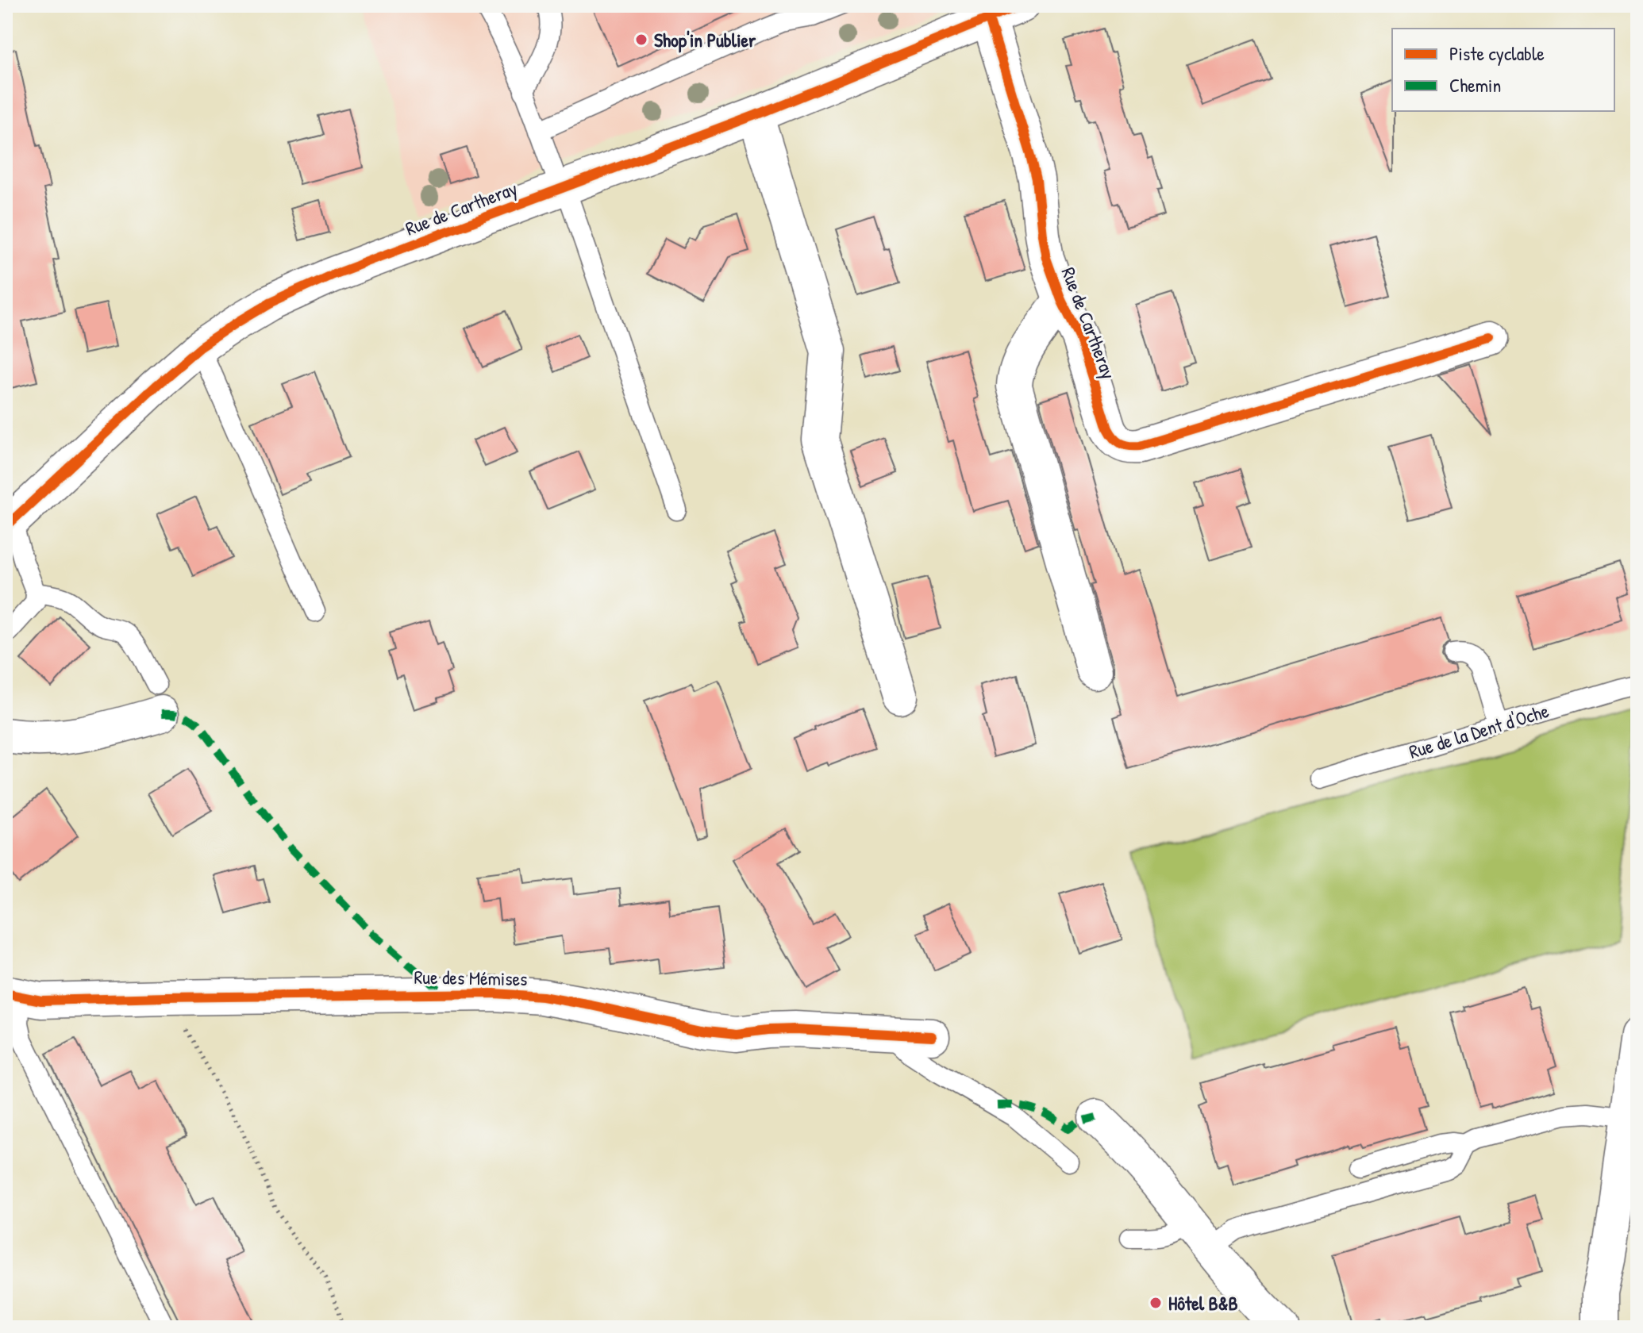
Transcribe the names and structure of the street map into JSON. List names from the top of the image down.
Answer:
{
  "streets": {
    "street": ["Rue de Cartheray", "Rue des Mémises"],
    "lane": ["Rue de la Dent d'Oche"]
  },
  "places": ["Shop'in Publier", "Hôtel B&B"],
  "legend": ["Piste cyclable", "Chemin"]
}
